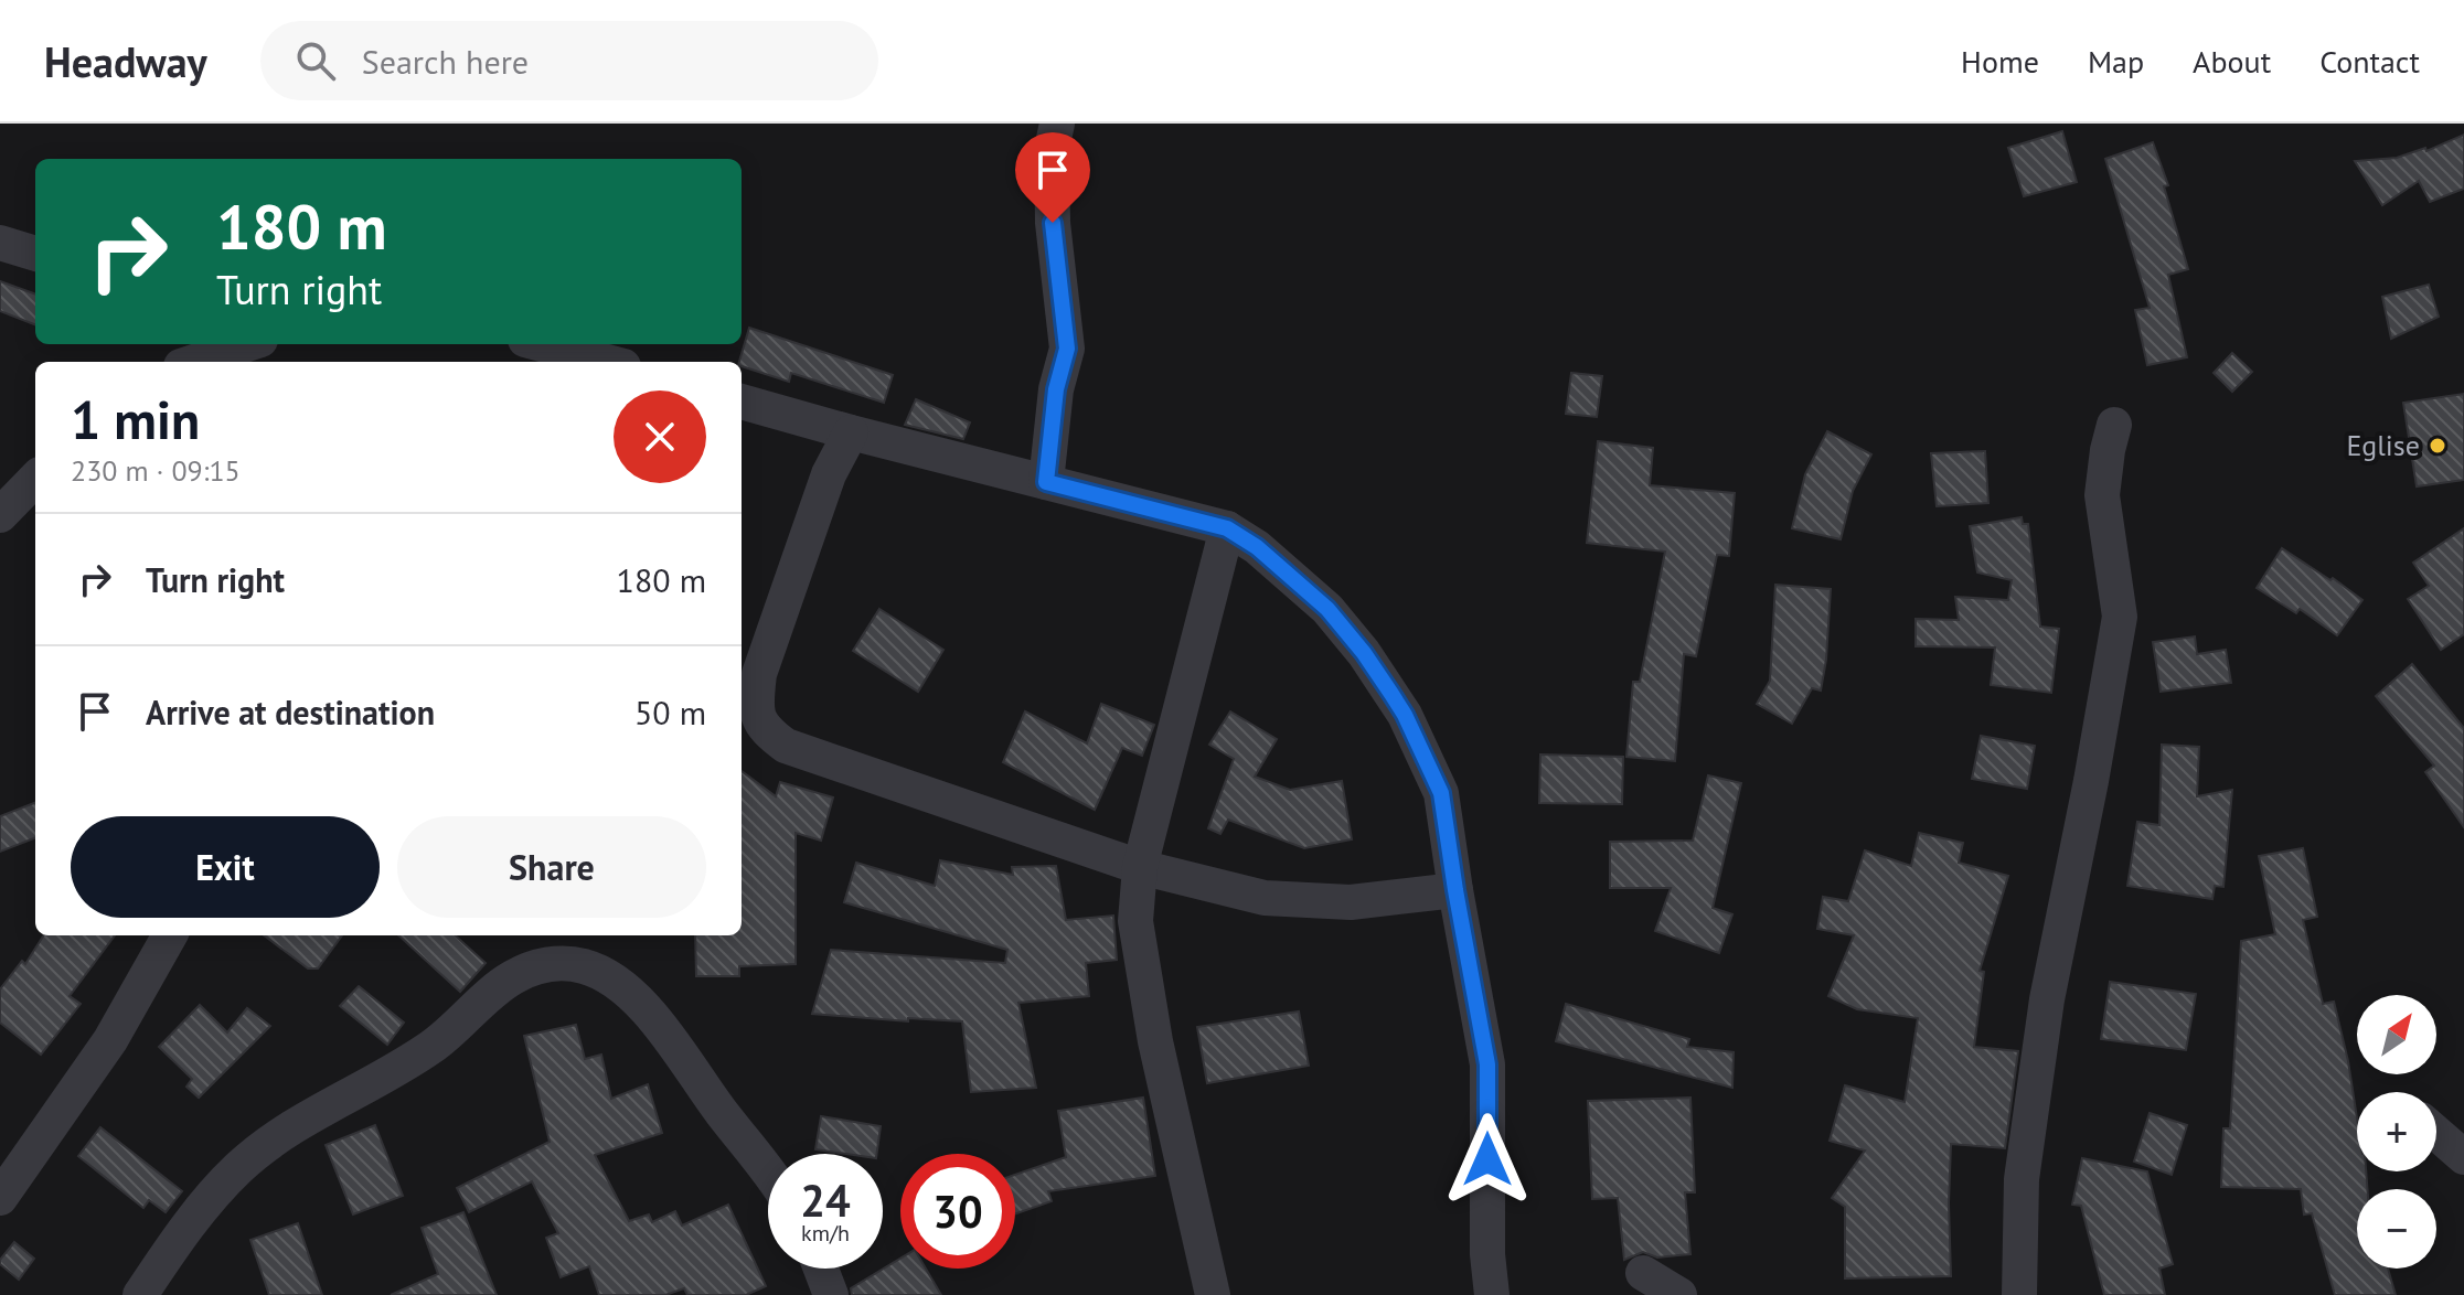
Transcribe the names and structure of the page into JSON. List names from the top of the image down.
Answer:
{
  "places": ["Eglise"],
  "north": "top right",
  "page": {
    "header": "Headway",
    "search": "Search here",
    "nav": [
      "Home",
      "Map",
      "About",
      "Contact"
    ],
    "turn": ["180 m", "Turn right"],
    "heading": ["1 min", "230 m · 09:15"],
    "list": [
      {
        "name": "Turn right",
        "value": "180 m"
      },
      {
        "name": "Arrive at destination",
        "value": "50 m"
      }
    ],
    "buttons": ["Exit", "Share"],
    "map_buttons": ["+", "−"],
    "speed": "24 km/h",
    "limit": "30"
  }
}
